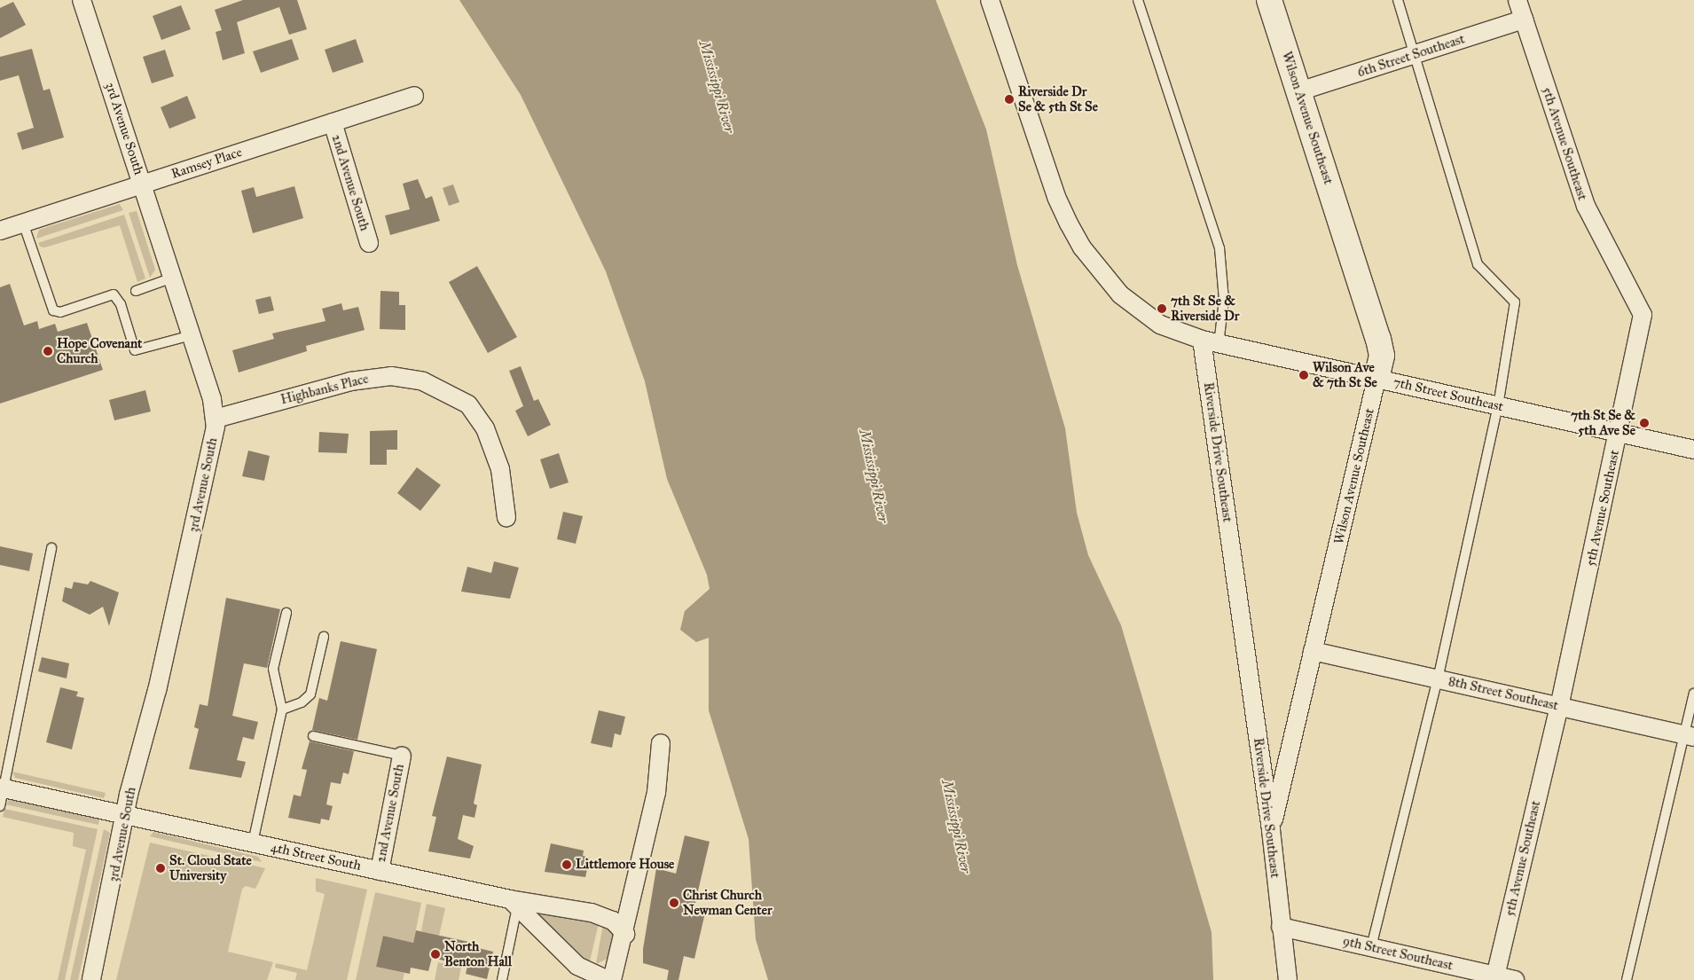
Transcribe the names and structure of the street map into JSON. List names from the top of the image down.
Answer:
{
  "streets": {
    "street": [
      "6th Street Southeast",
      "Wilson Avenue Southeast",
      "3rd Avenue South",
      "5th Avenue Southeast",
      "Ramsey Place",
      "2nd Avenue South",
      "Highbanks Place",
      "7th Street Southeast",
      "Riverside Drive Southeast",
      "8th Street Southeast",
      "4th Street South",
      "9th Street Southeast"
    ]
  },
  "crossings": [
    ["6th Street Southeast", "Wilson Avenue Southeast"],
    ["6th Street Southeast", "5th Avenue Southeast"],
    ["Wilson Avenue Southeast", "7th Street Southeast"],
    ["Wilson Avenue Southeast", "Riverside Drive Southeast"],
    ["Wilson Avenue Southeast", "8th Street Southeast"],
    ["3rd Avenue South", "Ramsey Place"],
    ["3rd Avenue South", "Highbanks Place"],
    ["3rd Avenue South", "4th Street South"],
    ["5th Avenue Southeast", "7th Street Southeast"],
    ["5th Avenue Southeast", "8th Street Southeast"],
    ["5th Avenue Southeast", "9th Street Southeast"],
    ["Ramsey Place", "2nd Avenue South"],
    ["2nd Avenue South", "4th Street South"],
    ["7th Street Southeast", "Riverside Drive Southeast"],
    ["Riverside Drive Southeast", "9th Street Southeast"]
  ],
  "water": ["Mississippi River"],
  "places": [
    "Riverside Dr Se & 5th St Se",
    "7th St Se & Riverside Dr",
    "Hope Covenant Church",
    "Wilson Ave & 7th St Se",
    "7th St Se & 5th Ave Se",
    "Littlemore House",
    "St. Cloud State University",
    "Christ Church Newman Center",
    "North Benton Hall"
  ]
}
